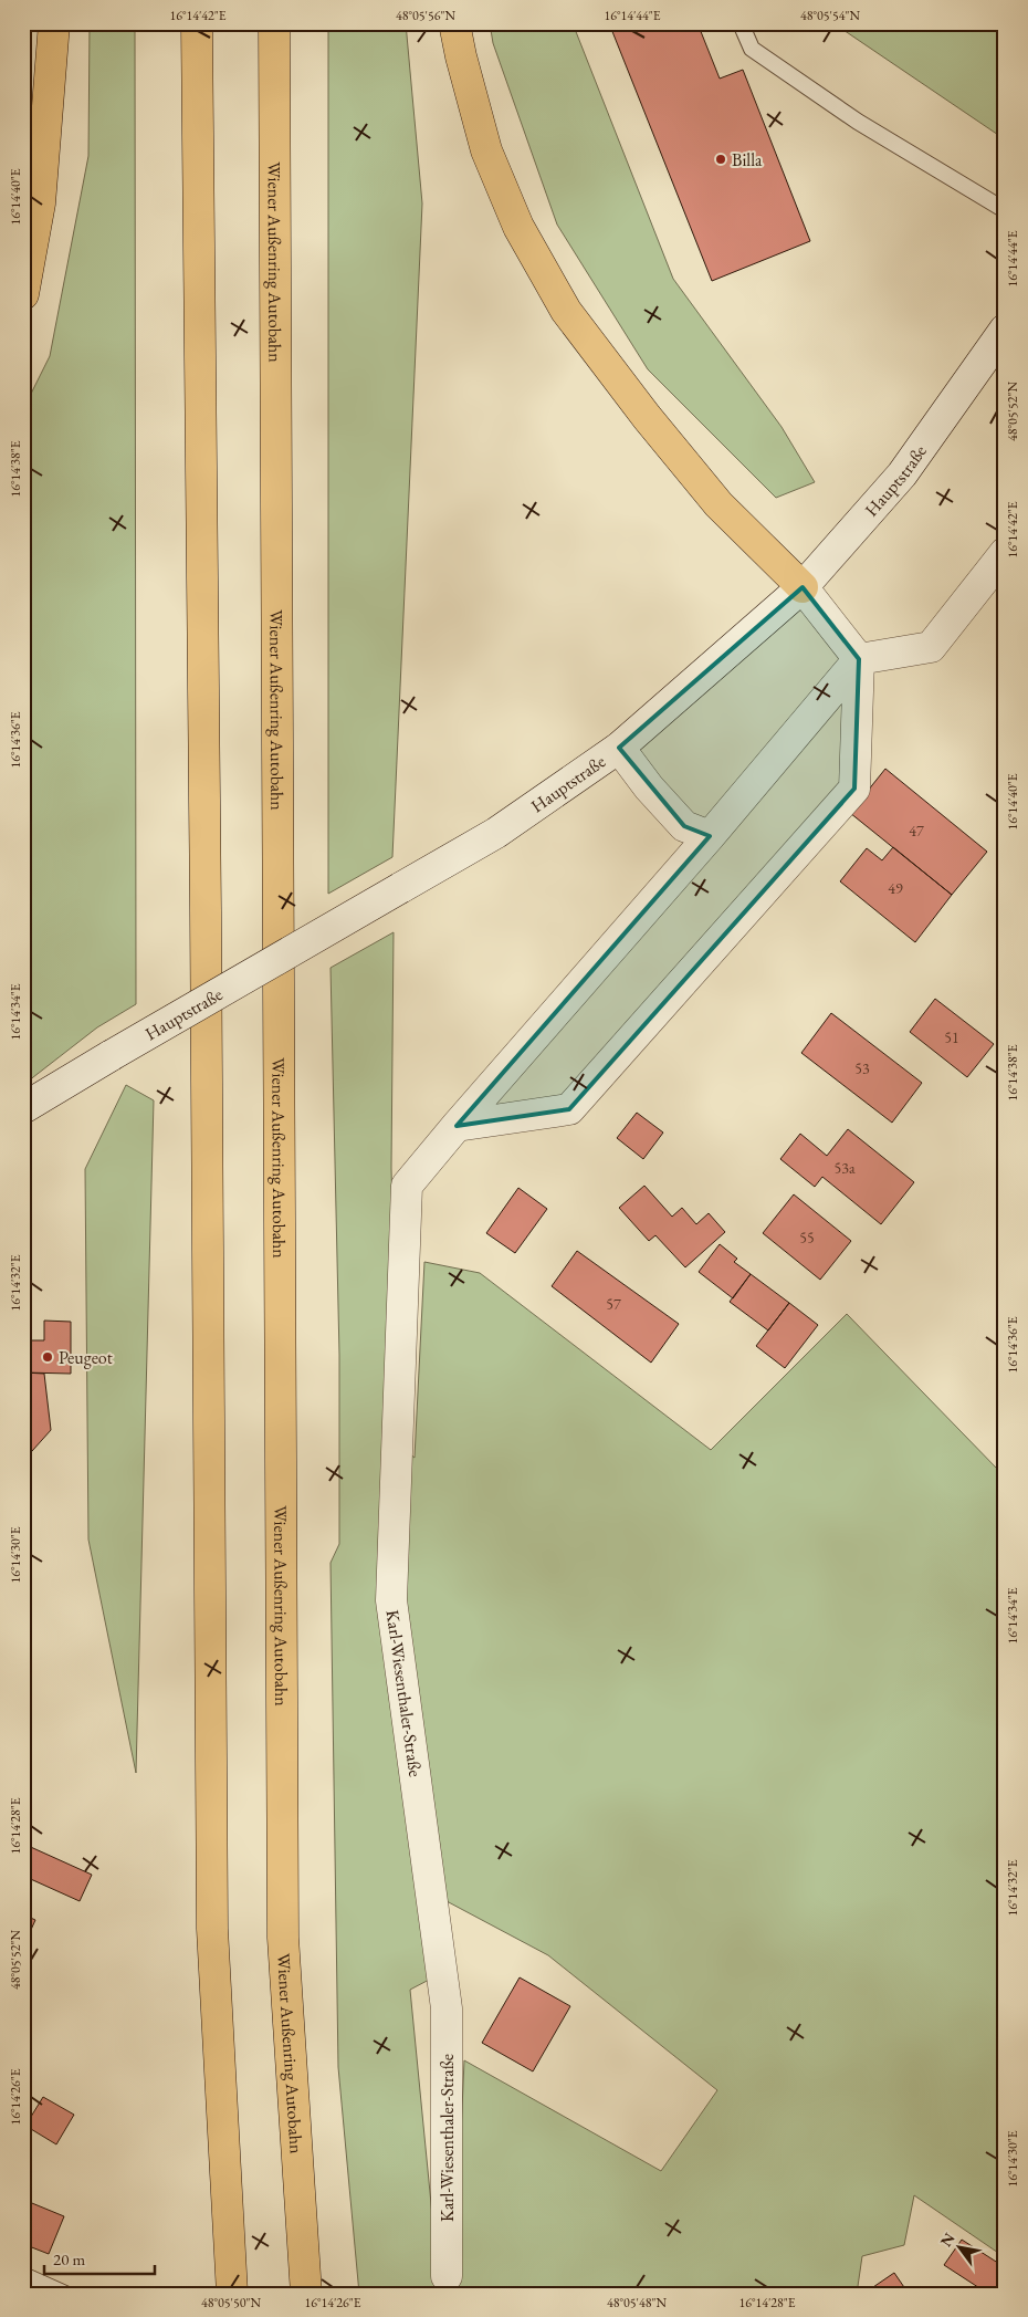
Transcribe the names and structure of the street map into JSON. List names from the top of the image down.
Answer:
{
  "streets": {
    "highway": ["Wiener Außenring Autobahn"],
    "street": ["Hauptstraße", "Karl-Wiesenthaler-Straße"]
  },
  "places": ["Billa", "Peugeot"],
  "house_numbers": [
    "47",
    "49",
    "51",
    "53",
    "53a",
    "55",
    "57"
  ],
  "scale_bar": "20 m",
  "north": "top left",
  "coordinates": [
    "16°14'42\"E",
    "48°05'56\"N",
    "16°14'44\"E",
    "48°05'54\"N",
    "16°14'40\"E",
    "48°05'52\"N",
    "16°14'38\"E",
    "16°14'36\"E",
    "16°14'34\"E",
    "16°14'32\"E",
    "16°14'30\"E",
    "16°14'28\"E",
    "16°14'26\"E",
    "48°05'50\"N",
    "48°05'48\"N"
  ]
}
